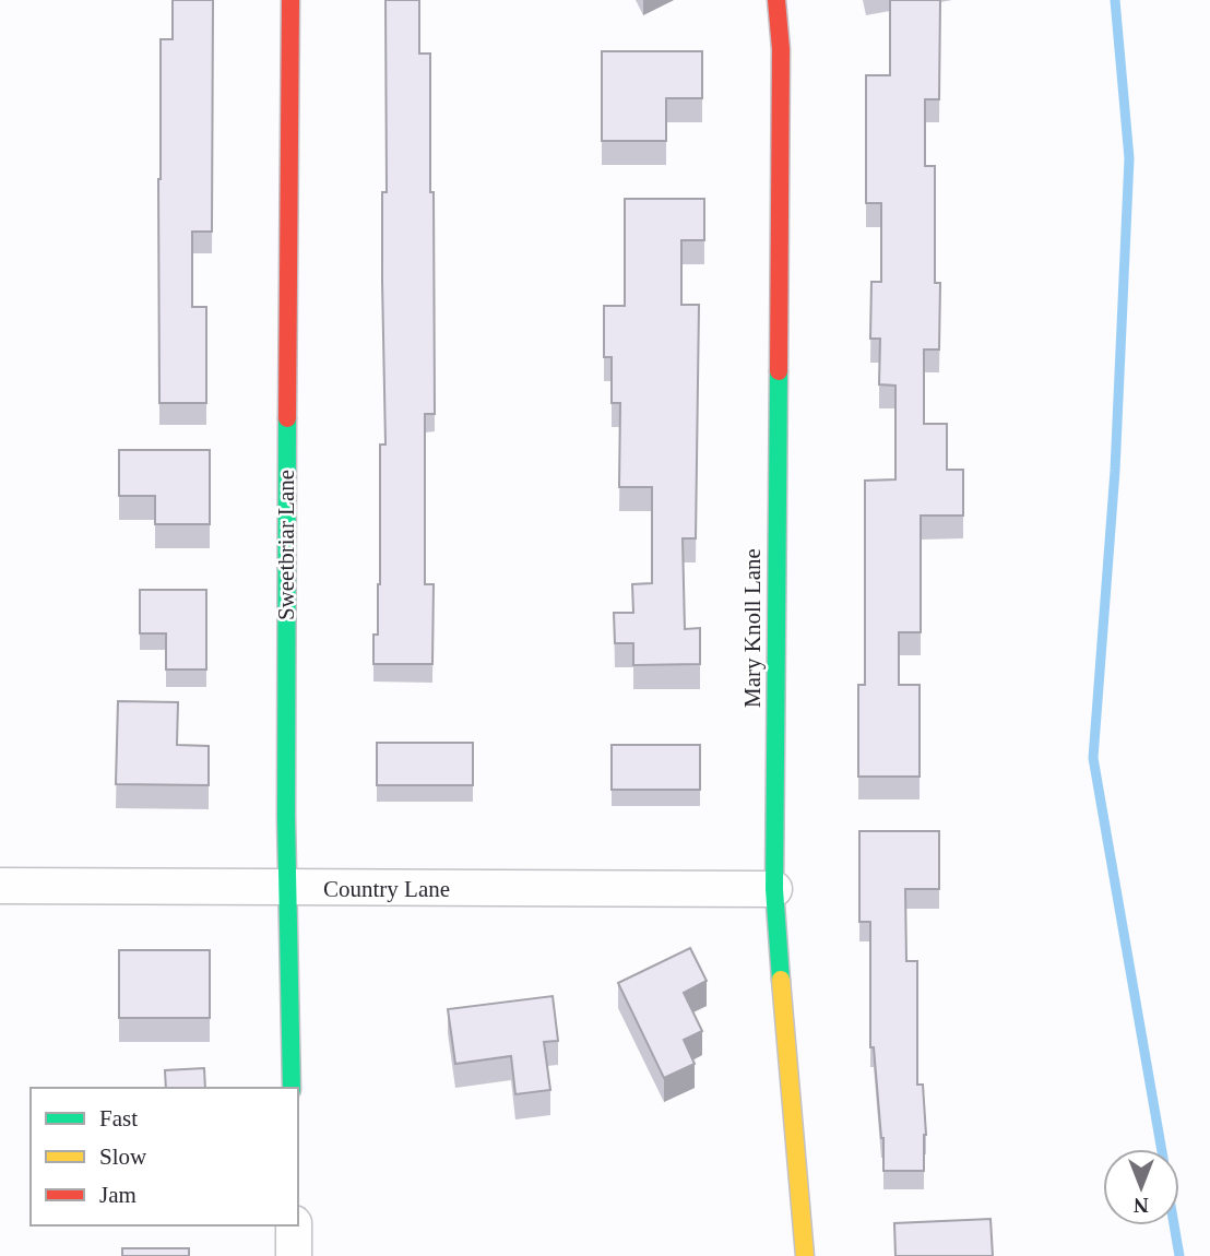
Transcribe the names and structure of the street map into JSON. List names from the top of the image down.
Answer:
{
  "streets": {
    "street": ["Sweetbriar Lane", "Mary Knoll Lane", "Country Lane"]
  },
  "crossings": [
    ["Sweetbriar Lane", "Country Lane"],
    ["Mary Knoll Lane", "Country Lane"]
  ],
  "legend": ["Fast", "Slow", "Jam"],
  "north": "bottom"
}
